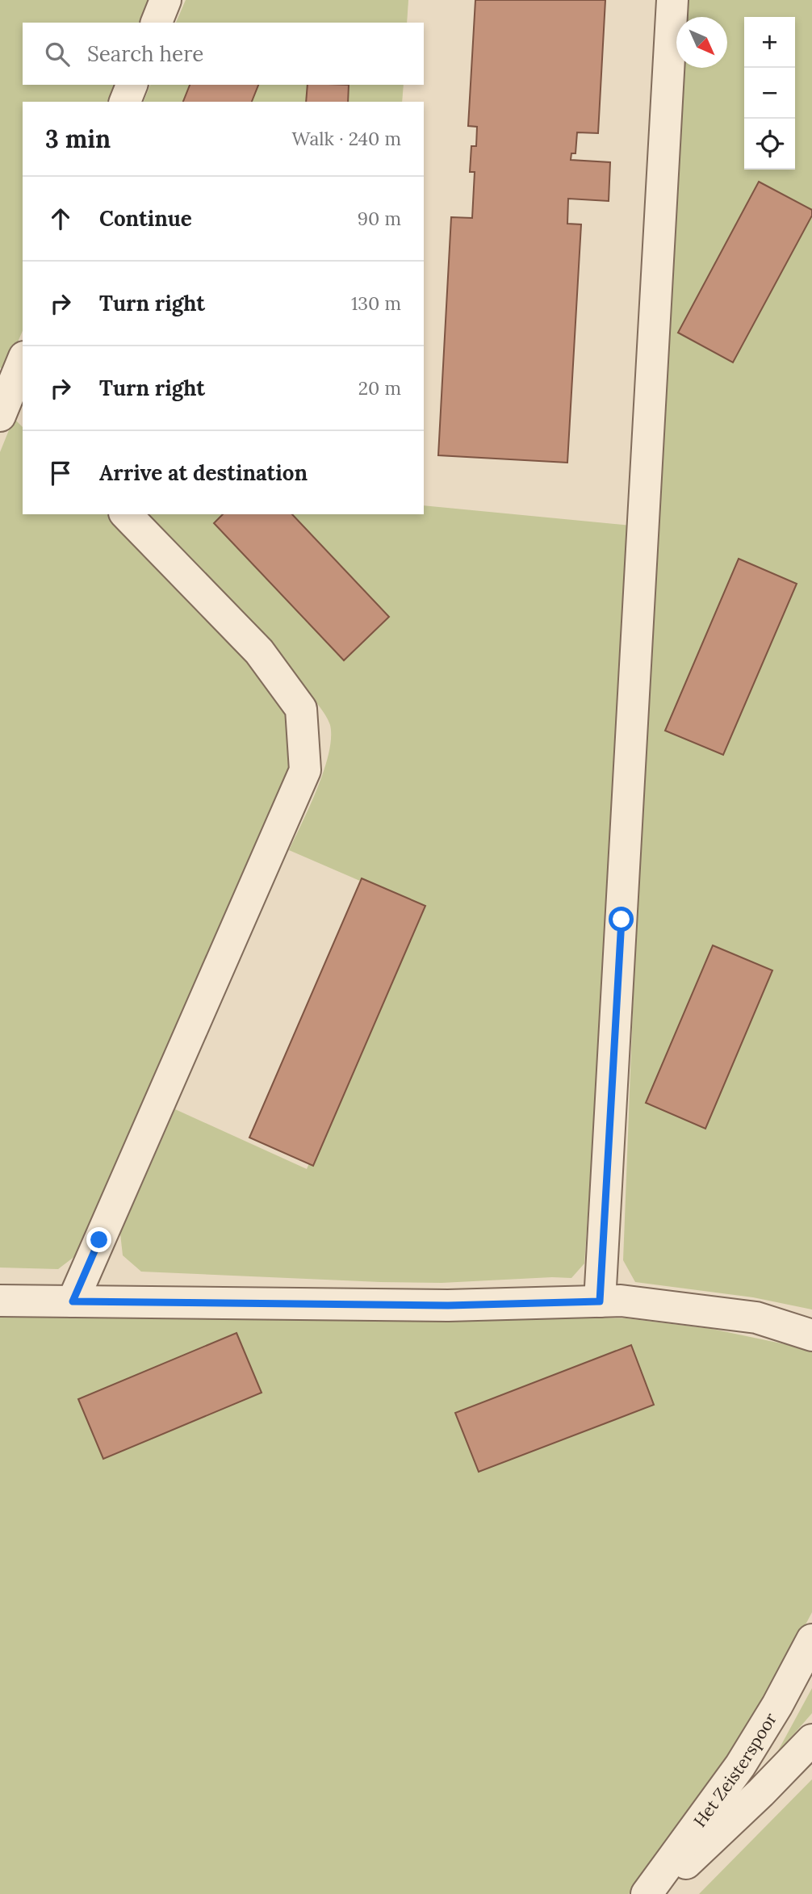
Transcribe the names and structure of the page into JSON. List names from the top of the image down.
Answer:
{
  "streets": {
    "street": ["Het Zeisterspoor"]
  },
  "north": "bottom right",
  "page": {
    "map_buttons": ["+", "−"],
    "search": "Search here",
    "heading": ["3 min", "Walk · 240 m"],
    "list": [
      ["Continue", "90 m"],
      ["Turn right", "130 m"],
      ["Turn right", "20 m"],
      "Arrive at destination"
    ]
  }
}
